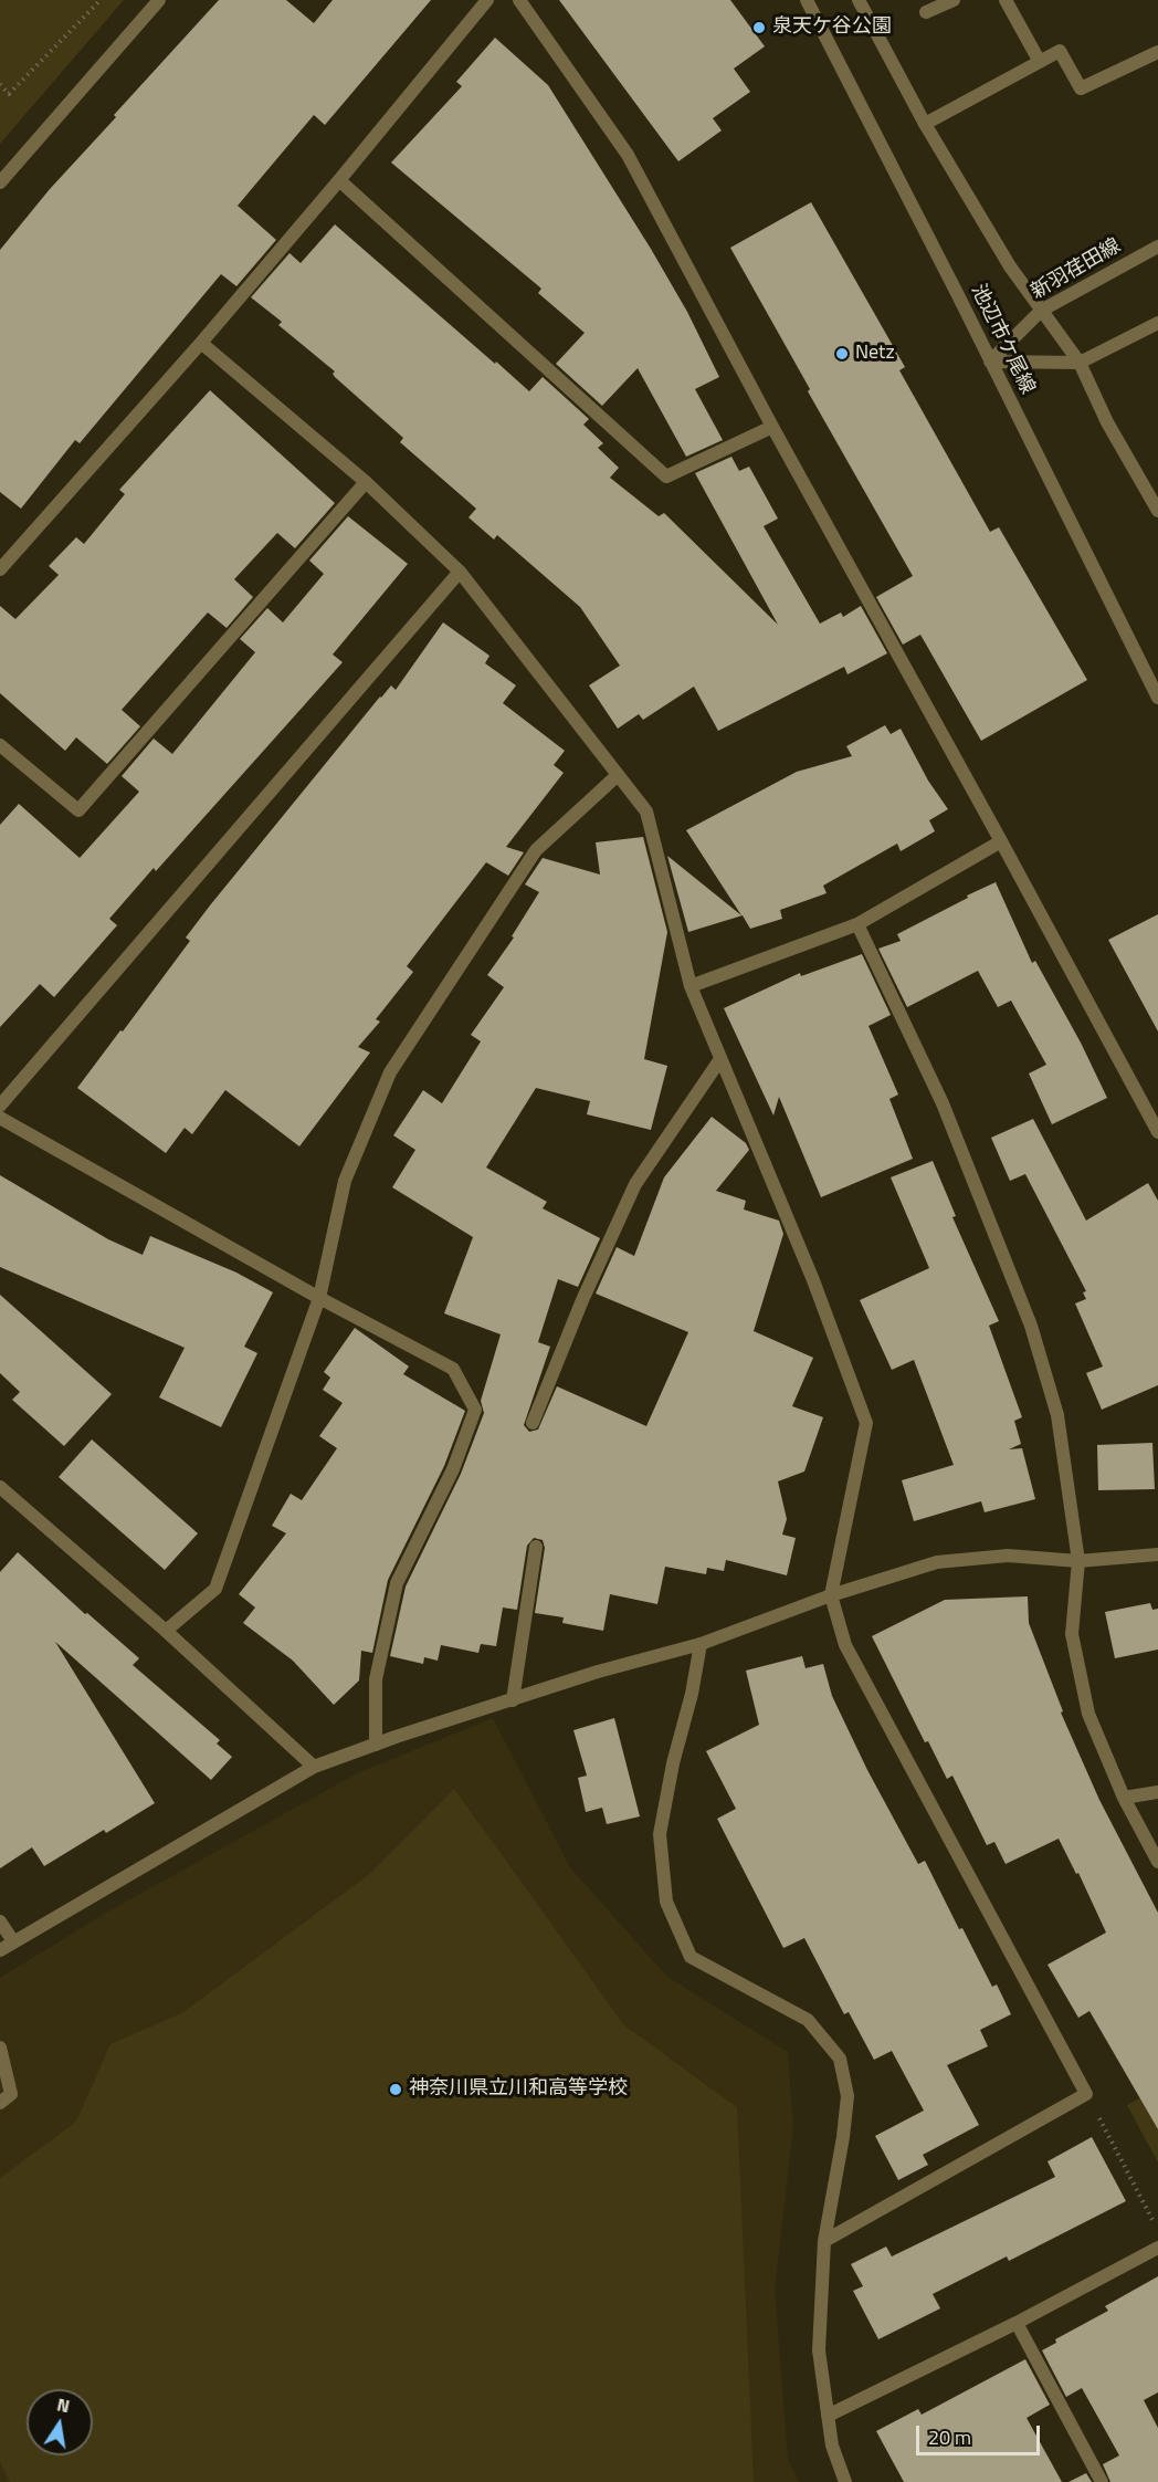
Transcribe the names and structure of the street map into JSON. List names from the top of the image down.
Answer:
{
  "streets": {
    "street": ["新羽荏田線", "池辺市ケ尾線"]
  },
  "crossings": [
    ["新羽荏田線", "池辺市ケ尾線"]
  ],
  "places": ["泉天ケ谷公園", "Netz", "神奈川県立川和高等学校"],
  "scale_bar": "20 m",
  "north": "top"
}
